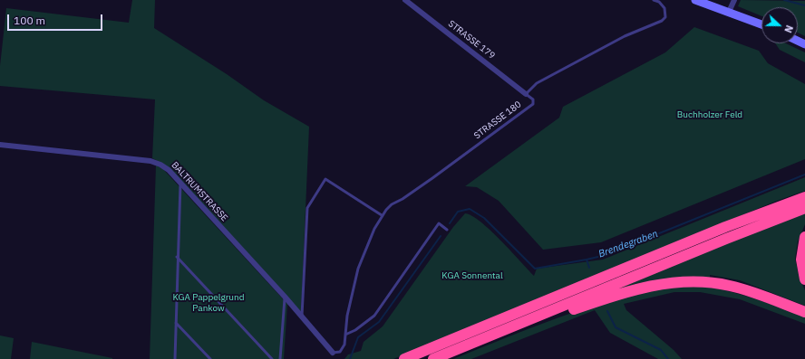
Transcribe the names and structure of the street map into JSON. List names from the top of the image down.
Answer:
{
  "streets": {
    "street": ["STRASSE 179", "BALTRUMSTRASSE"],
    "lane": ["STRASSE 180"]
  },
  "crossings": [
    ["STRASSE 179", "STRASSE 180"],
    ["STRASSE 180", "BALTRUMSTRASSE"]
  ],
  "water": ["Brendegraben"],
  "parks": ["Buchholzer Feld", "KGA Sonnental", "KGA Pappelgrund Pankow"],
  "scale_bar": "100 m",
  "north": "right"
}
